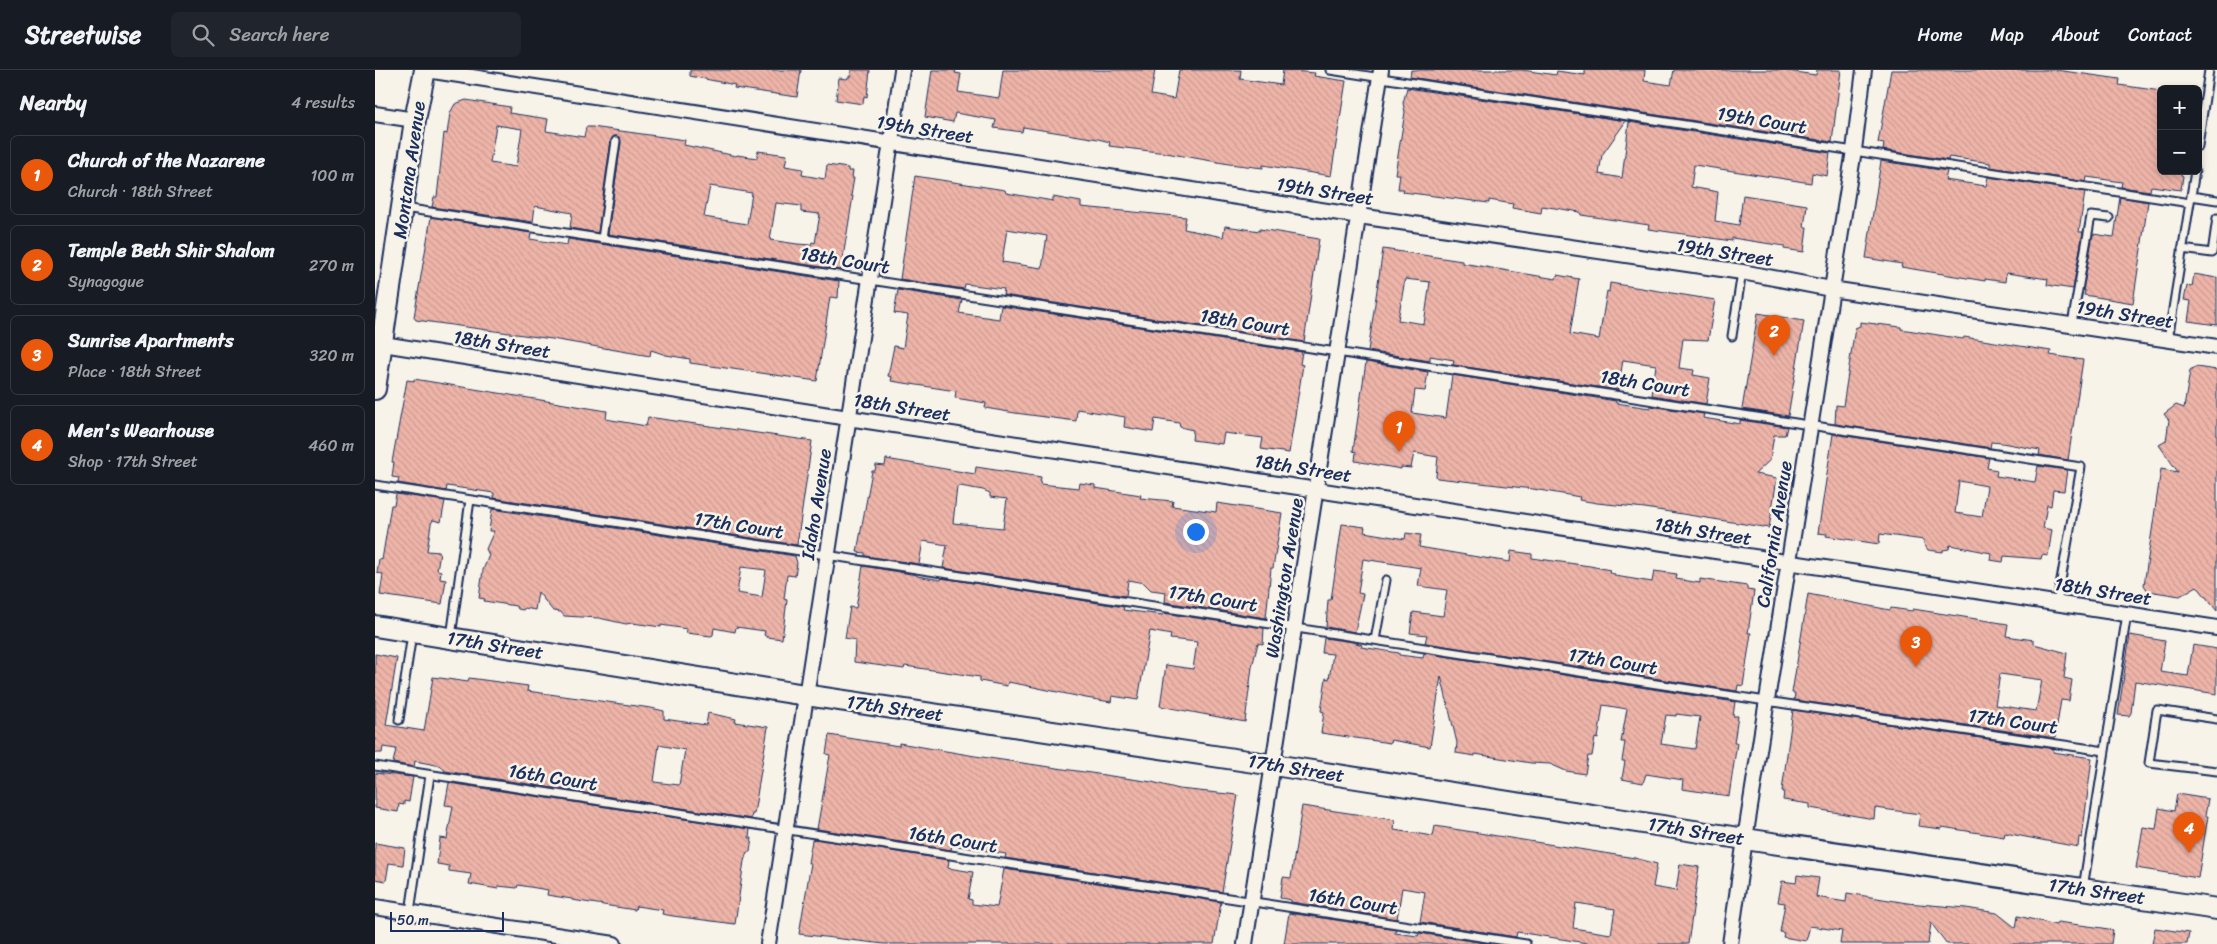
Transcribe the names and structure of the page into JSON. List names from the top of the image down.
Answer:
{
  "streets": {
    "street": [
      "19th Street",
      "Montana Avenue",
      "18th Street",
      "Idaho Avenue",
      "California Avenue",
      "Washington Avenue",
      "17th Street"
    ],
    "lane": [
      "19th Court",
      "18th Court",
      "17th Court",
      "16th Court"
    ]
  },
  "crossings": [
    ["19th Court", "California Avenue"],
    ["19th Court", "Washington Avenue"],
    ["19th Street", "Montana Avenue"],
    ["19th Street", "Idaho Avenue"],
    ["19th Street", "California Avenue"],
    ["19th Street", "Washington Avenue"],
    ["Montana Avenue", "18th Court"],
    ["Montana Avenue", "18th Street"],
    ["18th Court", "18th Street"],
    ["18th Court", "Idaho Avenue"],
    ["18th Court", "California Avenue"],
    ["18th Court", "Washington Avenue"],
    ["18th Street", "Idaho Avenue"],
    ["18th Street", "California Avenue"],
    ["18th Street", "Washington Avenue"],
    ["Idaho Avenue", "17th Court"],
    ["Idaho Avenue", "17th Street"],
    ["Idaho Avenue", "16th Court"],
    ["17th Court", "California Avenue"],
    ["17th Court", "Washington Avenue"],
    ["California Avenue", "17th Street"],
    ["Washington Avenue", "17th Street"],
    ["Washington Avenue", "16th Court"]
  ],
  "scale_bar": "50 m",
  "page": {
    "header": "Streetwise",
    "search": "Search here",
    "nav": [
      "Home",
      "Map",
      "About",
      "Contact"
    ],
    "heading": ["Nearby", "4 results"],
    "map_buttons": ["+", "−"],
    "list": [
      {
        "mark": "1",
        "name": "Church of the Nazarene",
        "note": "Church · 18th Street",
        "value": "100 m"
      },
      {
        "mark": "2",
        "name": "Temple Beth Shir Shalom",
        "note": "Synagogue",
        "value": "270 m"
      },
      {
        "mark": "3",
        "name": "Sunrise Apartments",
        "note": "Place · 18th Street",
        "value": "320 m"
      },
      {
        "mark": "4",
        "name": "Men's Wearhouse",
        "note": "Shop · 17th Street",
        "value": "460 m"
      }
    ],
    "pins": [
      "2",
      "1",
      "3",
      "4"
    ],
    "scale": "50 m"
  }
}
